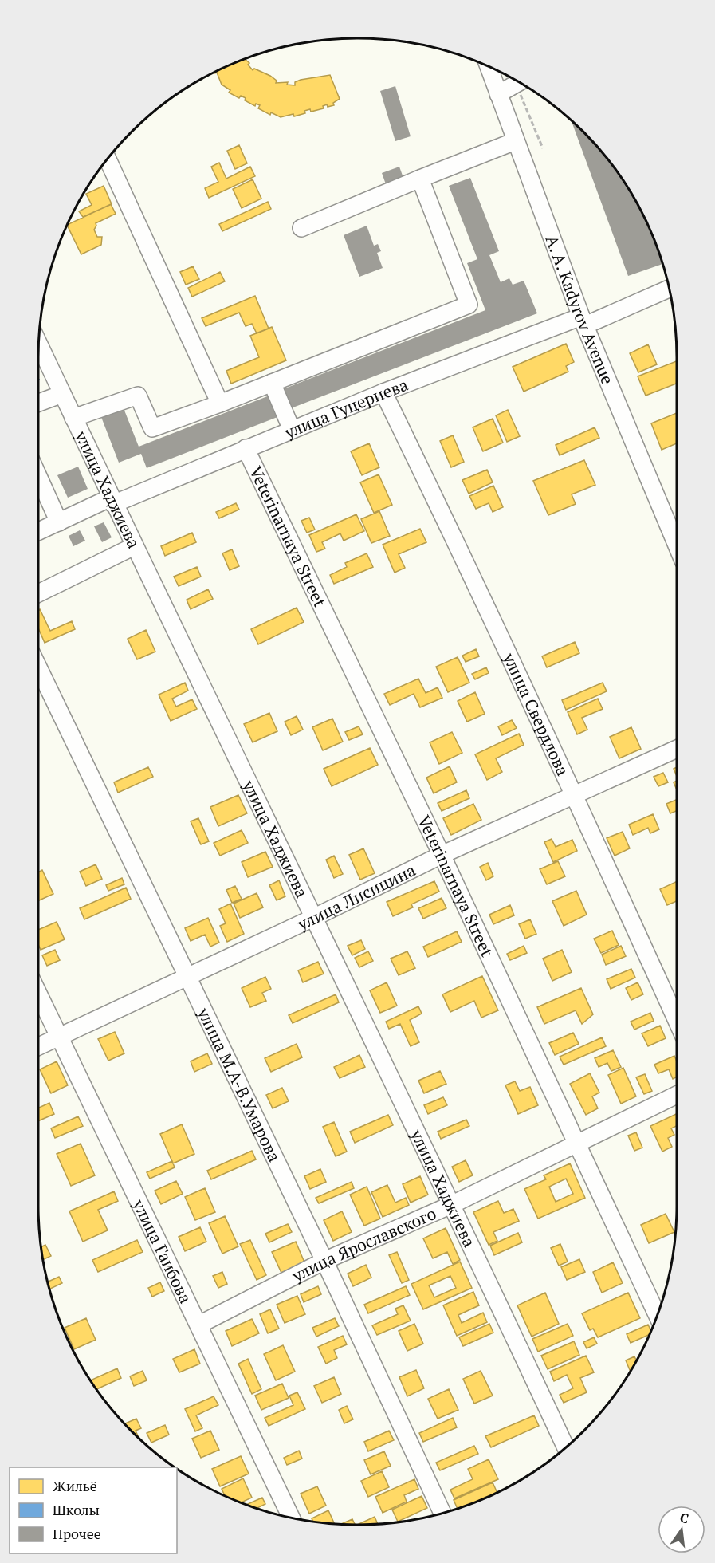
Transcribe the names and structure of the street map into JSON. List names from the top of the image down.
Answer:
{
  "streets": {
    "street": [
      "A. A. Kadyrov Avenue",
      "улица Гуцериева",
      "улица Хаджиева",
      "Veterinarnaya Street",
      "улица Свердлова",
      "улица Лисицина",
      "улица М.А-В.Умарова",
      "улица Ярославского",
      "улица Гаибова"
    ]
  },
  "crossings": [
    ["A. A. Kadyrov Avenue", "улица Гуцериева"],
    ["улица Гуцериева", "улица Хаджиева"],
    ["улица Гуцериева", "Veterinarnaya Street"],
    ["улица Гуцериева", "улица Свердлова"],
    ["улица Хаджиева", "улица Лисицина"],
    ["улица Хаджиева", "улица Ярославского"],
    ["Veterinarnaya Street", "улица Лисицина"],
    ["Veterinarnaya Street", "улица Ярославского"],
    ["улица Свердлова", "улица Лисицина"],
    ["улица Лисицина", "улица М.А-В.Умарова"],
    ["улица Лисицина", "улица Гаибова"],
    ["улица М.А-В.Умарова", "улица Ярославского"],
    ["улица Ярославского", "улица Гаибова"]
  ],
  "legend": ["Жильё", "Школы", "Прочее"],
  "north": "top"
}
